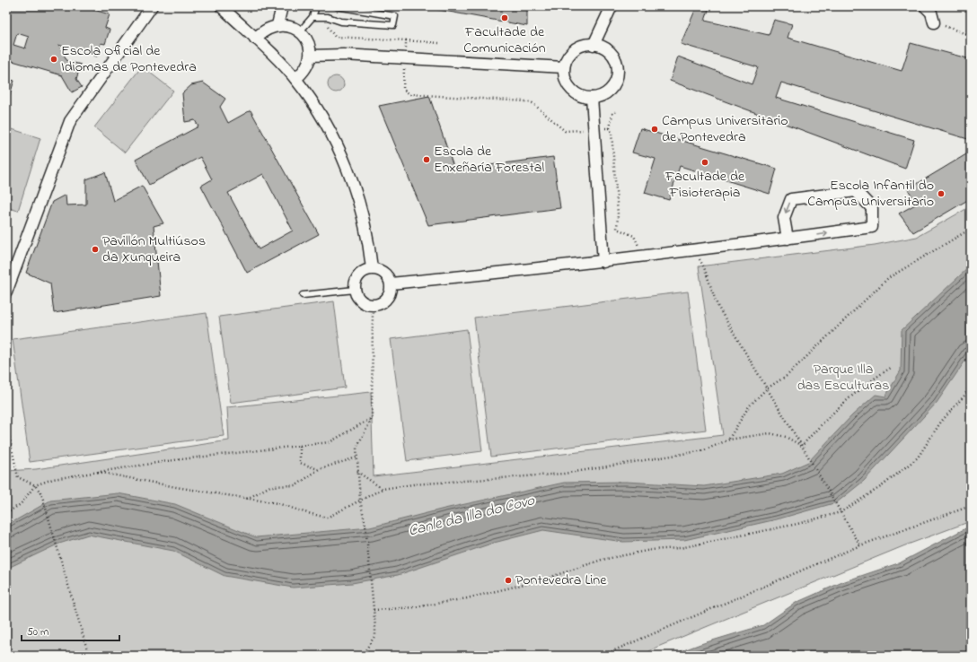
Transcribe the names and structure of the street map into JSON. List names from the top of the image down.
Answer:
{
  "water": ["Canle da Illa do Covo"],
  "parks": ["Parque Illa das Esculturas"],
  "places": [
    "Facultade de Comunicación",
    "Escola Oficial de Idiomas de Pontevedra",
    "Campus Universitario de Pontevedra",
    "Escola de Enxeñaría Forestal",
    "Facultade de Fisioterapia",
    "Escola Infantil do Campus Universitario",
    "Pavillón Multiúsos da Xunqueira",
    "Pontevedra Line"
  ],
  "scale_bar": "50 m"
}
